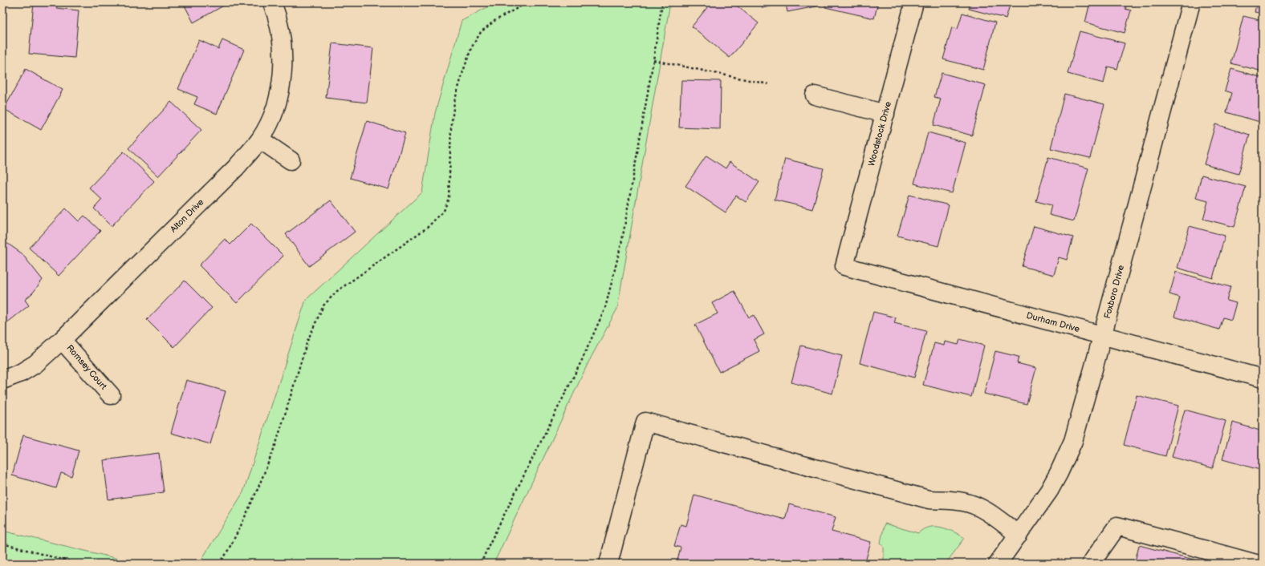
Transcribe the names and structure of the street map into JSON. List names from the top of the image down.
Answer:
{
  "streets": {
    "street": [
      "Woodstock Drive",
      "Alton Drive",
      "Foxboro Drive",
      "Durham Drive",
      "Romsey Court"
    ]
  },
  "crossings": [
    ["Woodstock Drive", "Durham Drive"],
    ["Alton Drive", "Romsey Court"],
    ["Foxboro Drive", "Durham Drive"]
  ]
}
